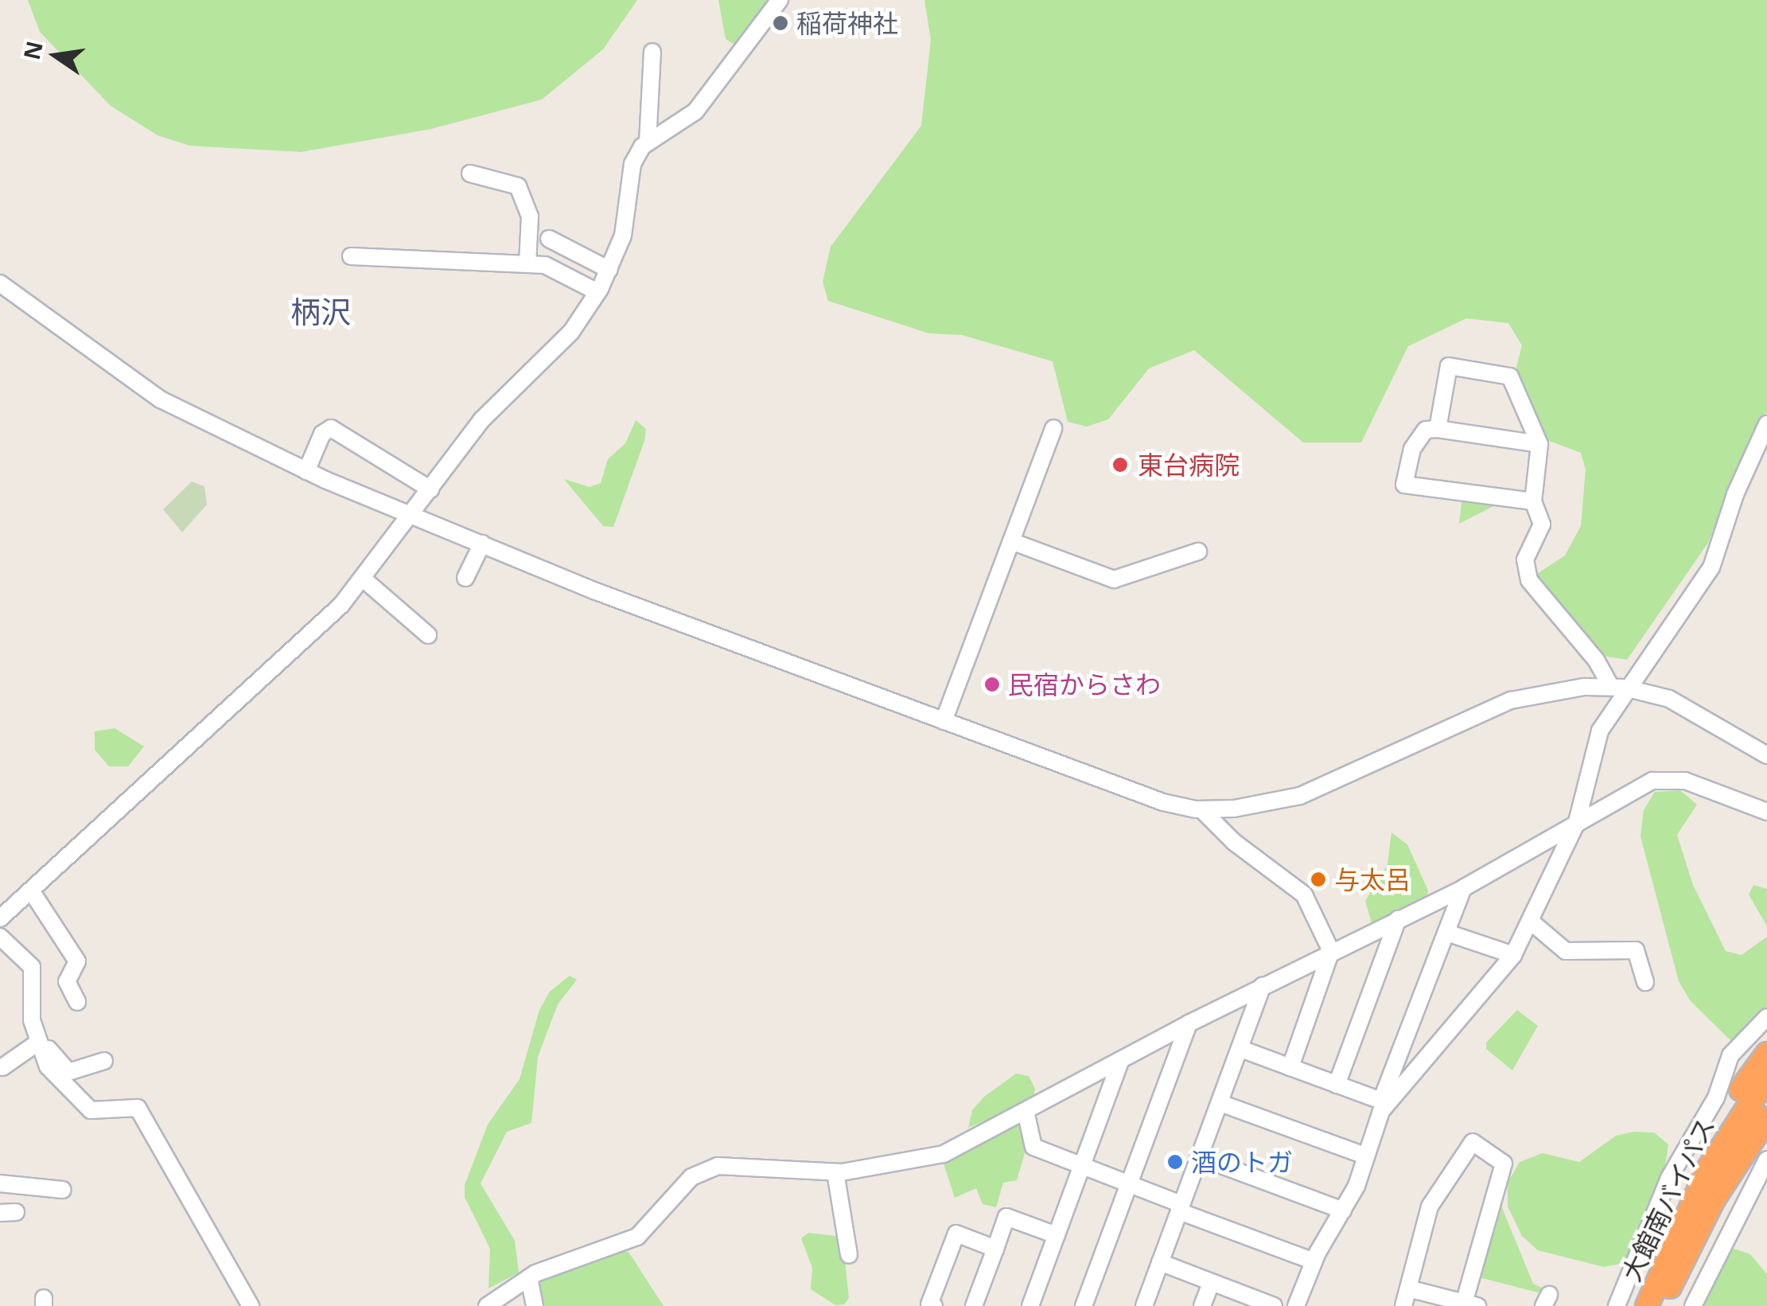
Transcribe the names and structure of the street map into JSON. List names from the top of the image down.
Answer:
{
  "streets": {
    "highway": ["大館南バイパス"]
  },
  "districts": ["柄沢"],
  "places": [
    "稲荷神社",
    "東台病院",
    "民宿からさわ",
    "与太呂",
    "酒のトガ"
  ],
  "north": "left"
}
